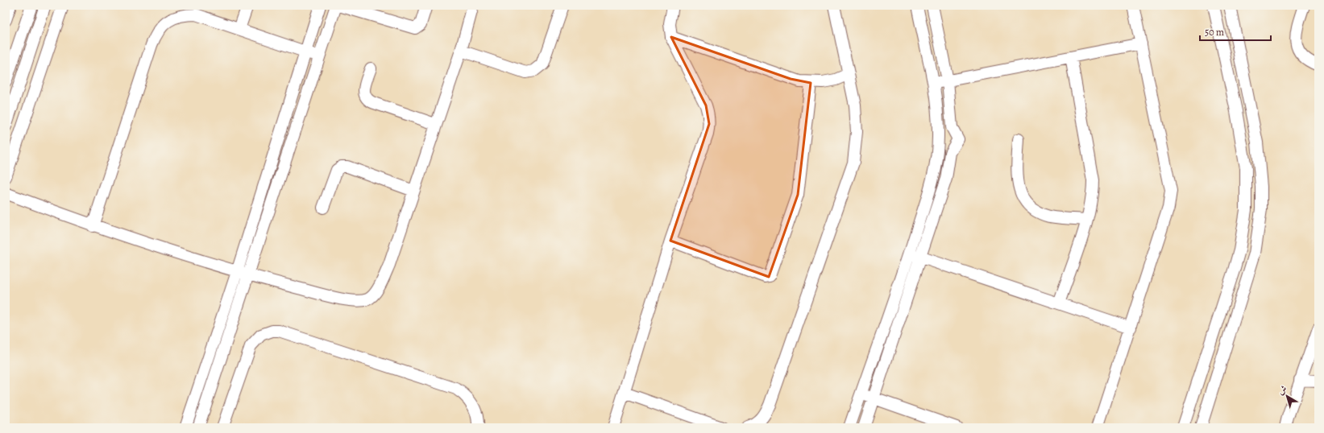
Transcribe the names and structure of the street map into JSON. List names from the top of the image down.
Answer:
{
  "scale_bar": "50 m",
  "north": "top left"
}
